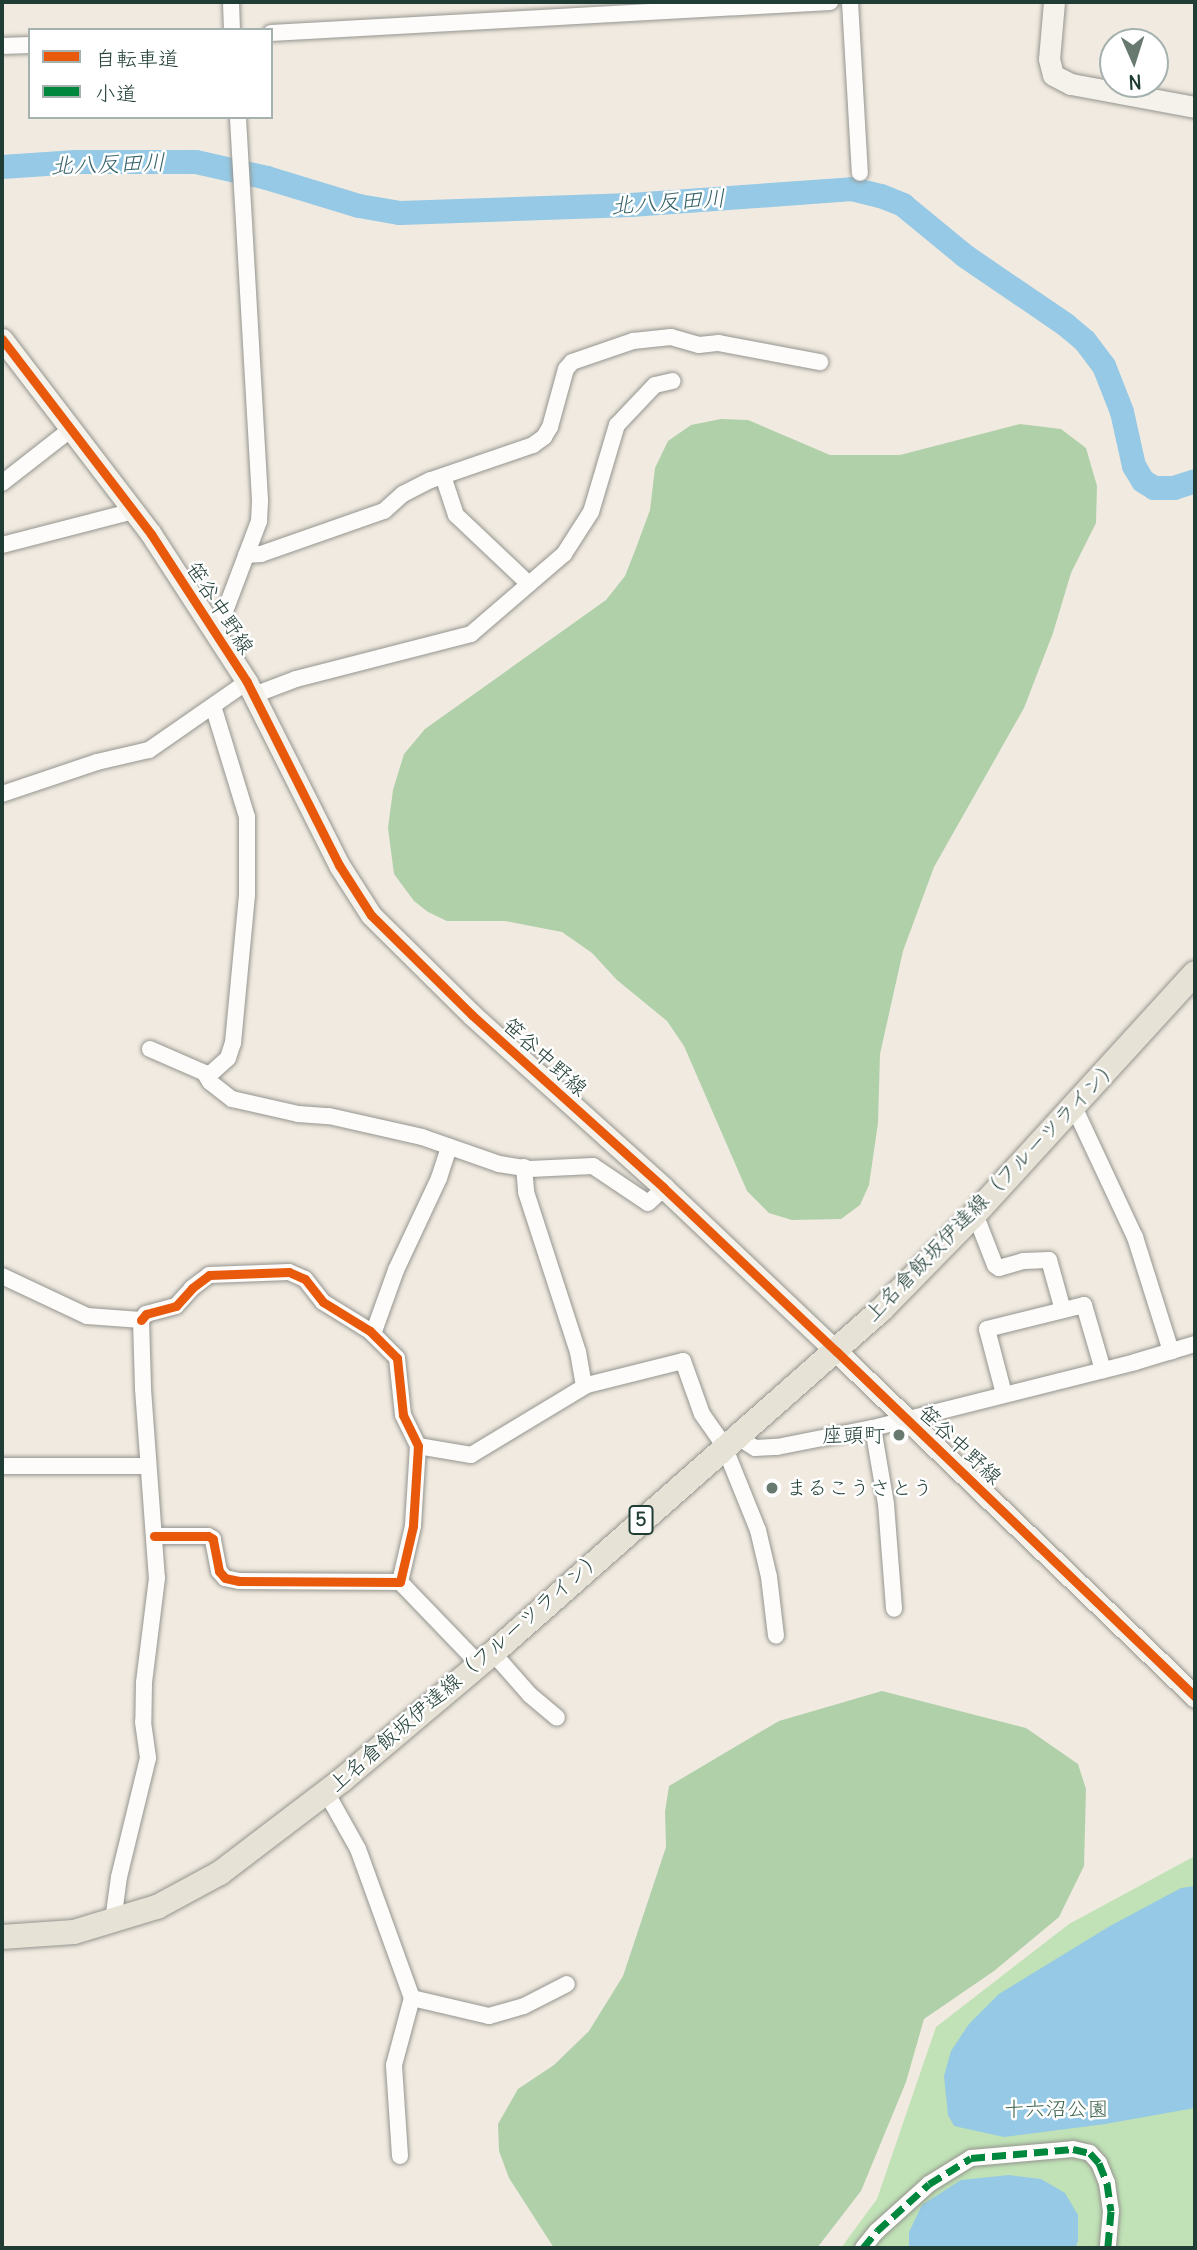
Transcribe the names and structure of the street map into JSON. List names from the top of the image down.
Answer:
{
  "streets": {
    "main road": ["上名倉飯坂伊達線（フルーツライン）", "5"],
    "street": ["笹谷中野線"]
  },
  "crossings": [
    ["笹谷中野線", "上名倉飯坂伊達線（フルーツライン）"]
  ],
  "water": ["北八反田川"],
  "parks": ["十六沼公園"],
  "places": ["座頭町", "まるこうさとう"],
  "legend": ["自転車道", "小道"],
  "north": "bottom"
}
